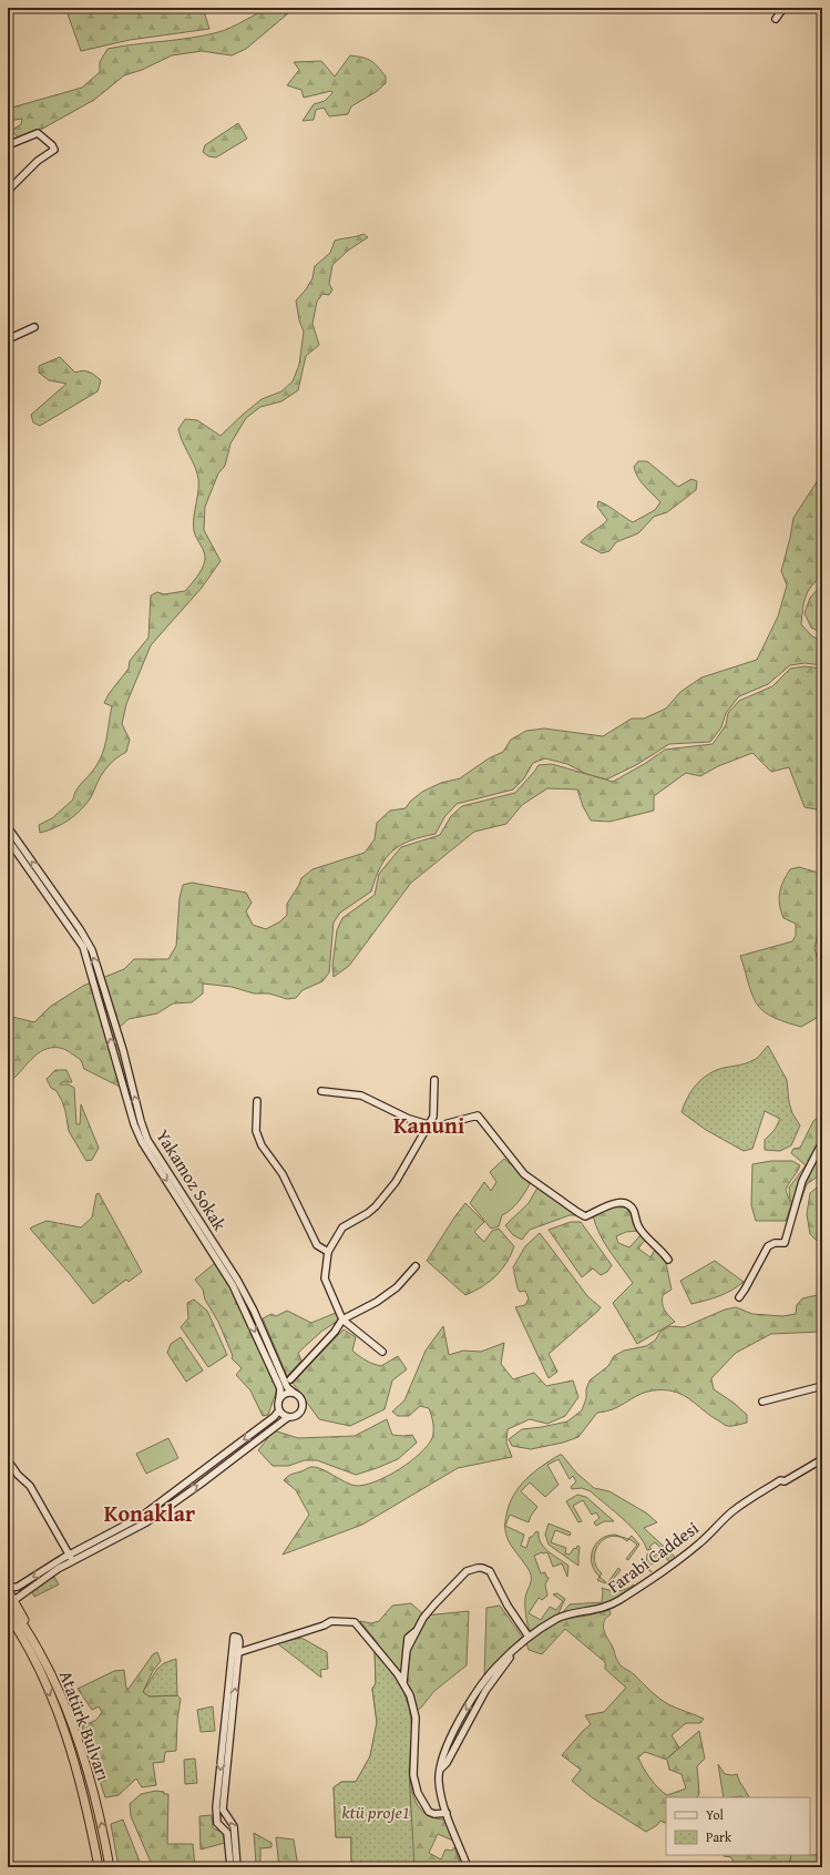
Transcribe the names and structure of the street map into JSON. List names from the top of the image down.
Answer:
{
  "streets": {
    "highway": ["Atatürk Bulvarı"],
    "street": ["Yakamoz Sokak", "Farabi Caddesi"]
  },
  "districts": ["Kanuni", "Konaklar"],
  "parks": ["ktü proje1"],
  "legend": ["Yol", "Park"]
}
